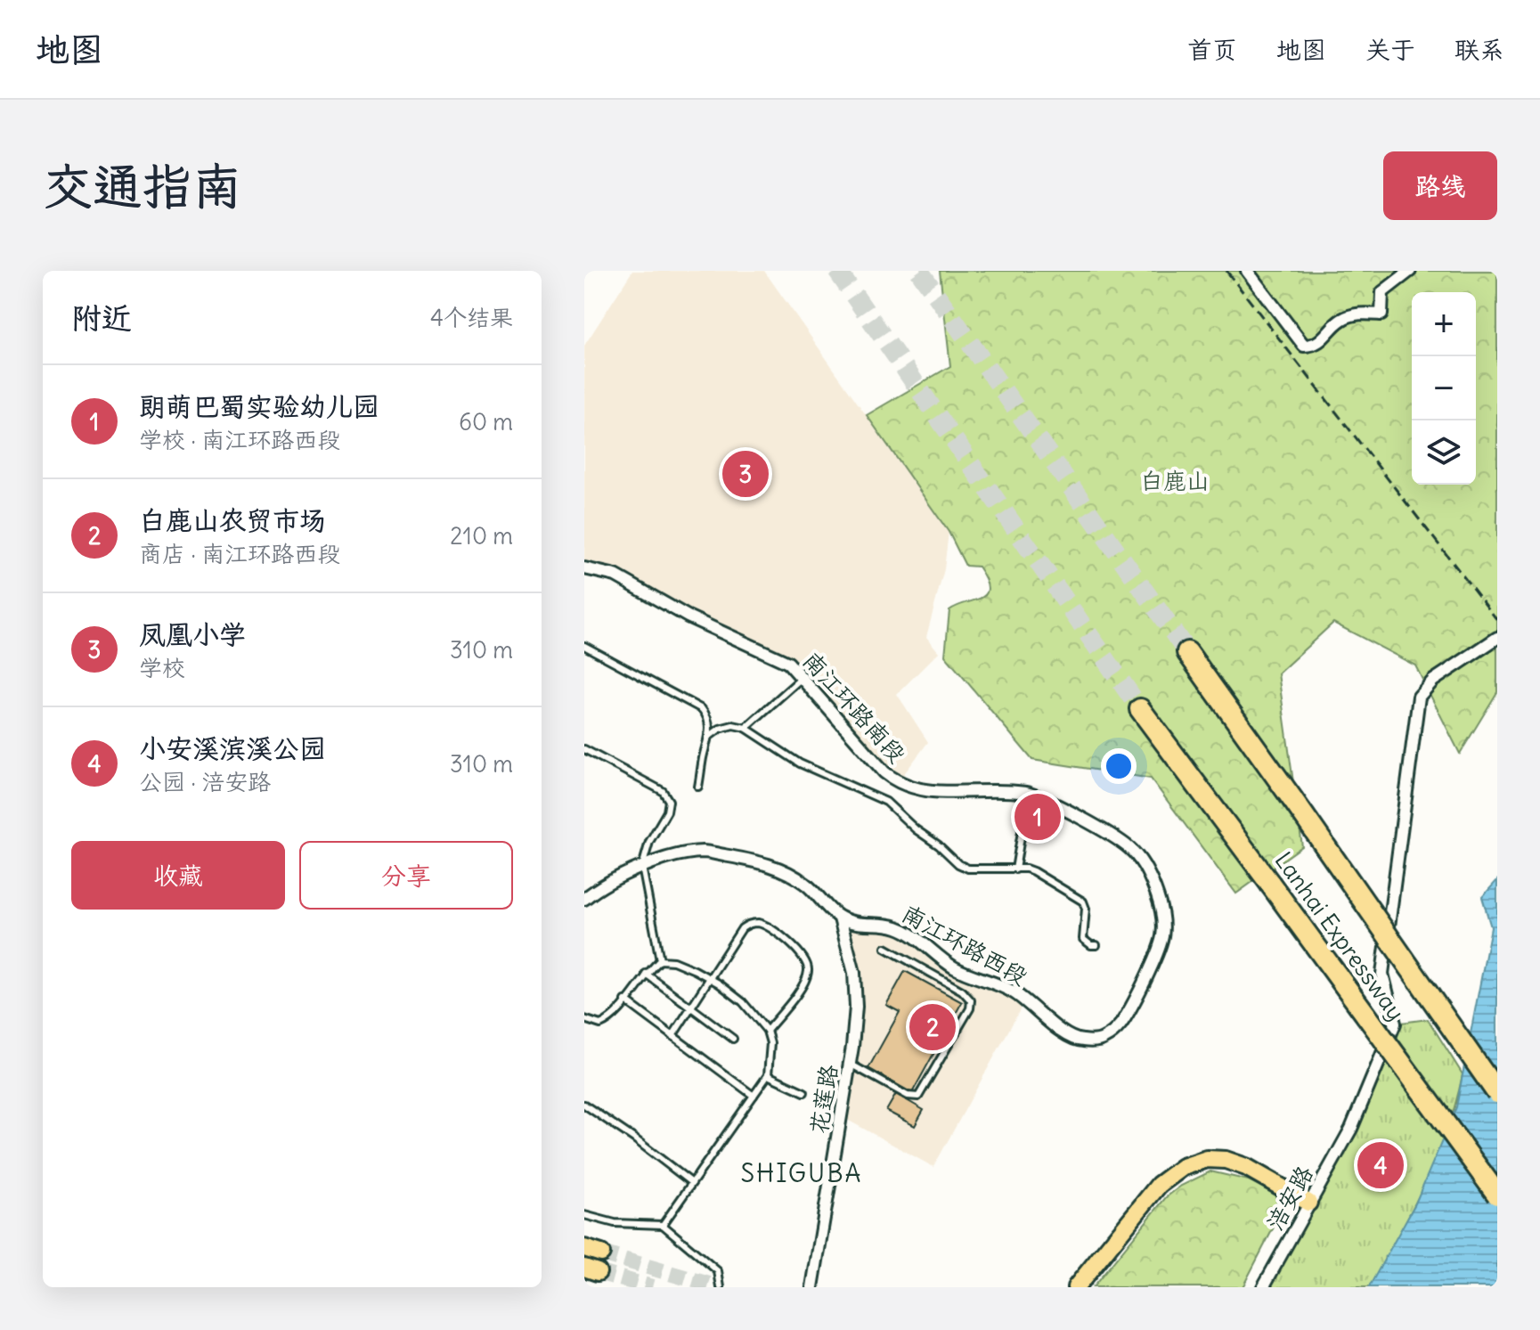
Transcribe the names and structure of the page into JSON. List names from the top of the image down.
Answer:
{
  "streets": {
    "highway": ["Lanhai Expressway"],
    "street": [
      "南江环路南段",
      "南江环路西段",
      "花莲路",
      "涪安路"
    ]
  },
  "crossings": [
    ["南江环路南段", "南江环路西段"],
    ["南江环路西段", "花莲路"]
  ],
  "districts": ["SHIGUBA"],
  "parks": ["白鹿山"],
  "page": {
    "header": "地图",
    "nav": [
      "首页",
      "地图",
      "关于",
      "联系"
    ],
    "buttons": [
      "路线",
      ["收藏", "分享"]
    ],
    "title": "交通指南",
    "heading": ["附近", "4个结果"],
    "map_buttons": ["+", "−"],
    "list": [
      {
        "mark": "1",
        "name": "朗萌巴蜀实验幼儿园",
        "note": "学校 · 南江环路西段",
        "value": "60 m"
      },
      {
        "mark": "2",
        "name": "白鹿山农贸市场",
        "note": "商店 · 南江环路西段",
        "value": "210 m"
      },
      {
        "mark": "3",
        "name": "凤凰小学",
        "note": "学校",
        "value": "310 m"
      },
      {
        "mark": "4",
        "name": "小安溪滨溪公园",
        "note": "公园 · 涪安路",
        "value": "310 m"
      }
    ],
    "pins": [
      "3",
      "1",
      "2",
      "4"
    ]
  }
}
